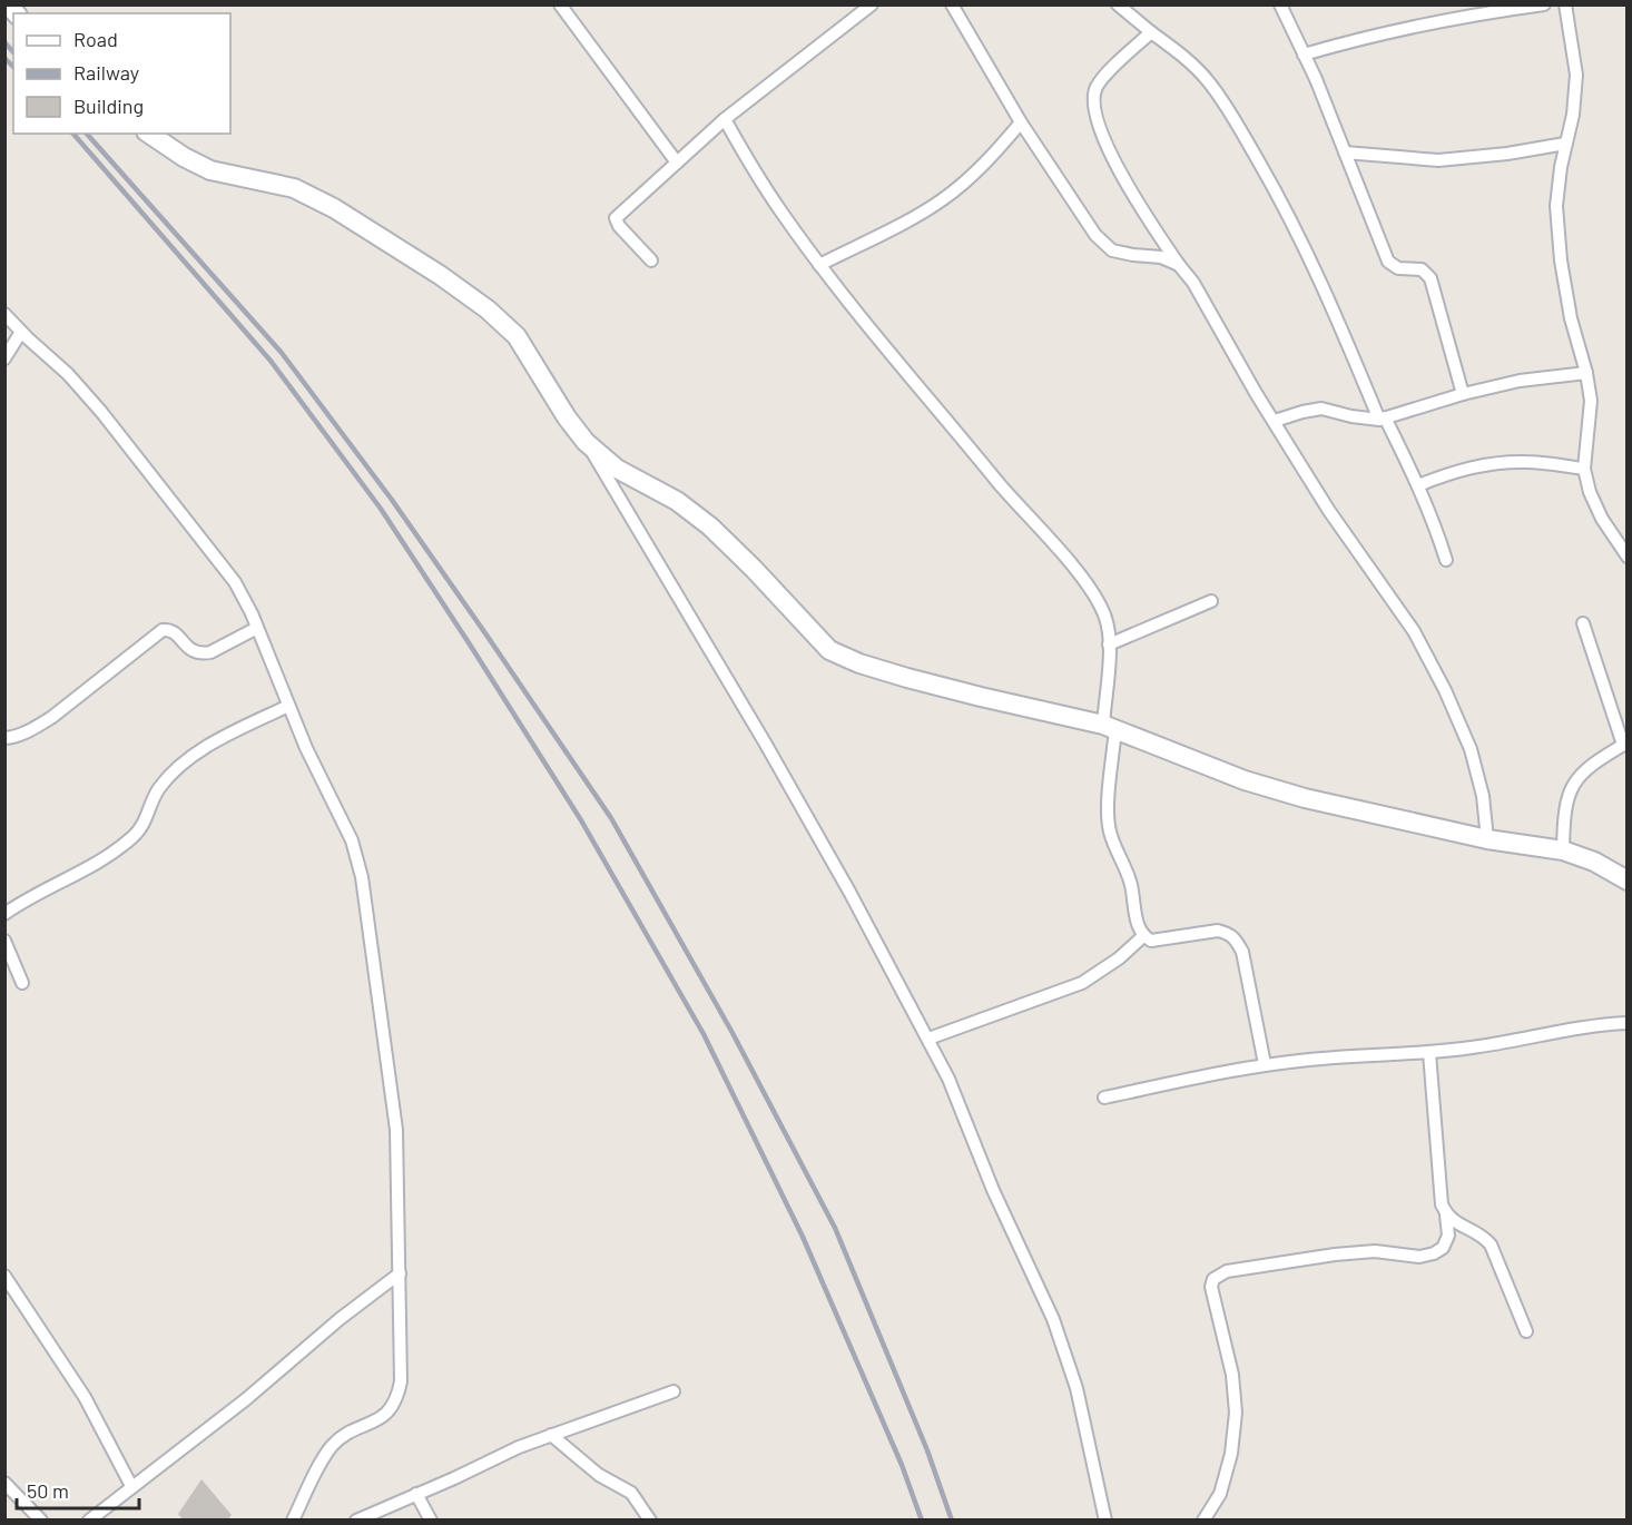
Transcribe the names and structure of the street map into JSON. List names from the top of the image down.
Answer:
{
  "legend": ["Road", "Railway", "Building"],
  "scale_bar": "50 m"
}
